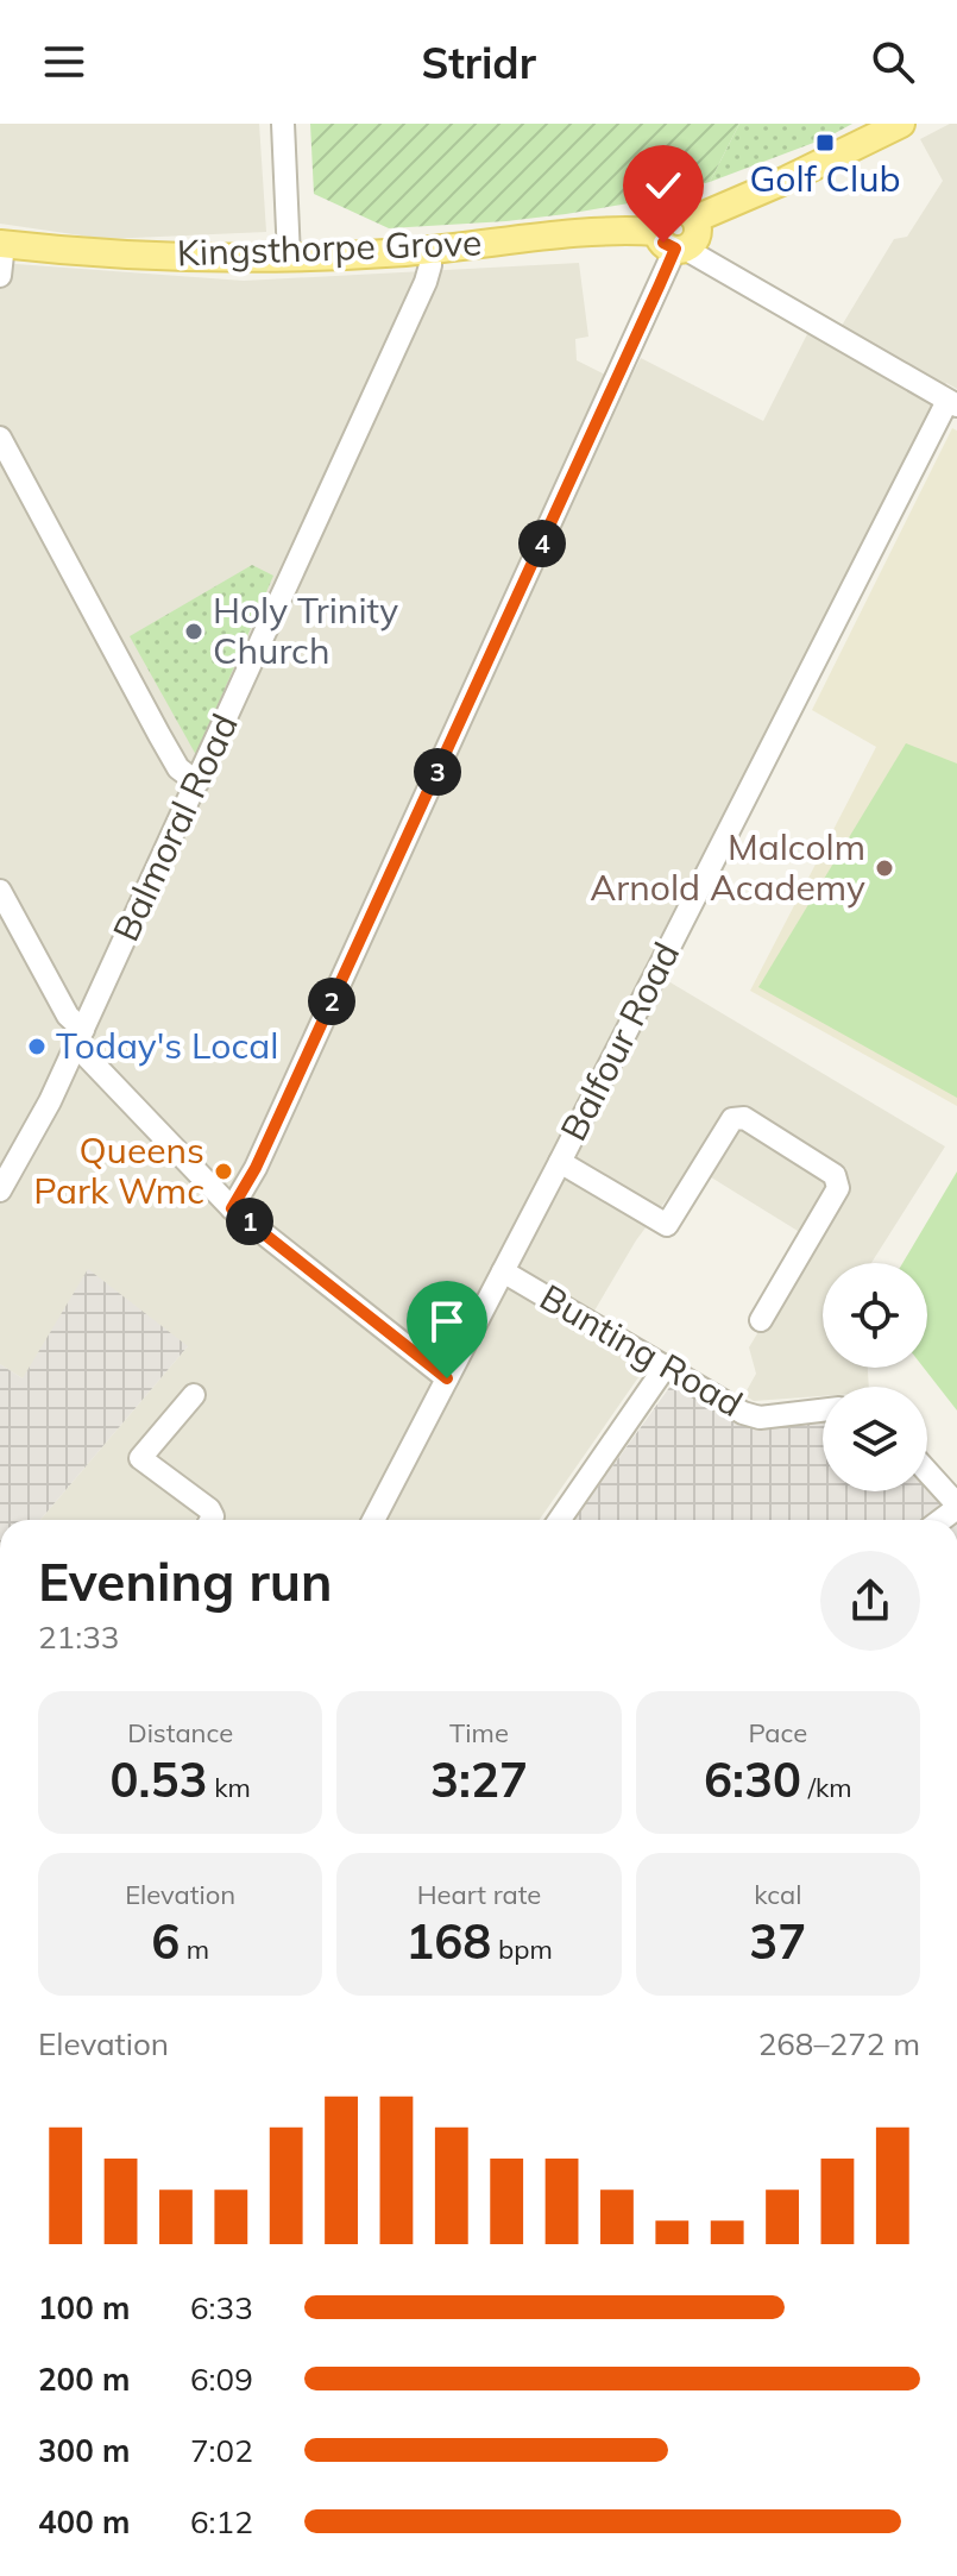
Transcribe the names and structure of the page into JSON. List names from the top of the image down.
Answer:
{
  "streets": {
    "main road": ["Kingsthorpe Grove"],
    "street": ["Balmoral Road", "Balfour Road", "Bunting Road"]
  },
  "crossings": [
    ["Kingsthorpe Grove", "Balmoral Road"],
    ["Balfour Road", "Bunting Road"]
  ],
  "places": {
    "transit": ["Golf Club"],
    "other": [
      "Holy Trinity Church",
      "Malcolm Arnold Academy",
      "Today's Local",
      "Queens Park Wmc"
    ]
  },
  "page": {
    "header": "Stridr",
    "pins": [
      "4",
      "3",
      "2",
      "1"
    ],
    "heading": ["Evening run", "21:33"],
    "stats": [
      ["Distance", "0.53 km"],
      ["Time", "3:27"],
      ["Pace", "6:30 /km"],
      ["Elevation", "6 m"],
      ["Heart rate", "168 bpm"],
      ["kcal", "37"]
    ],
    "chart": ["Elevation", "268–272 m"],
    "list": [
      {
        "name": "100 m",
        "note": "6:33"
      },
      {
        "name": "200 m",
        "note": "6:09"
      },
      {
        "name": "300 m",
        "note": "7:02"
      },
      {
        "name": "400 m",
        "note": "6:12"
      }
    ]
  }
}
